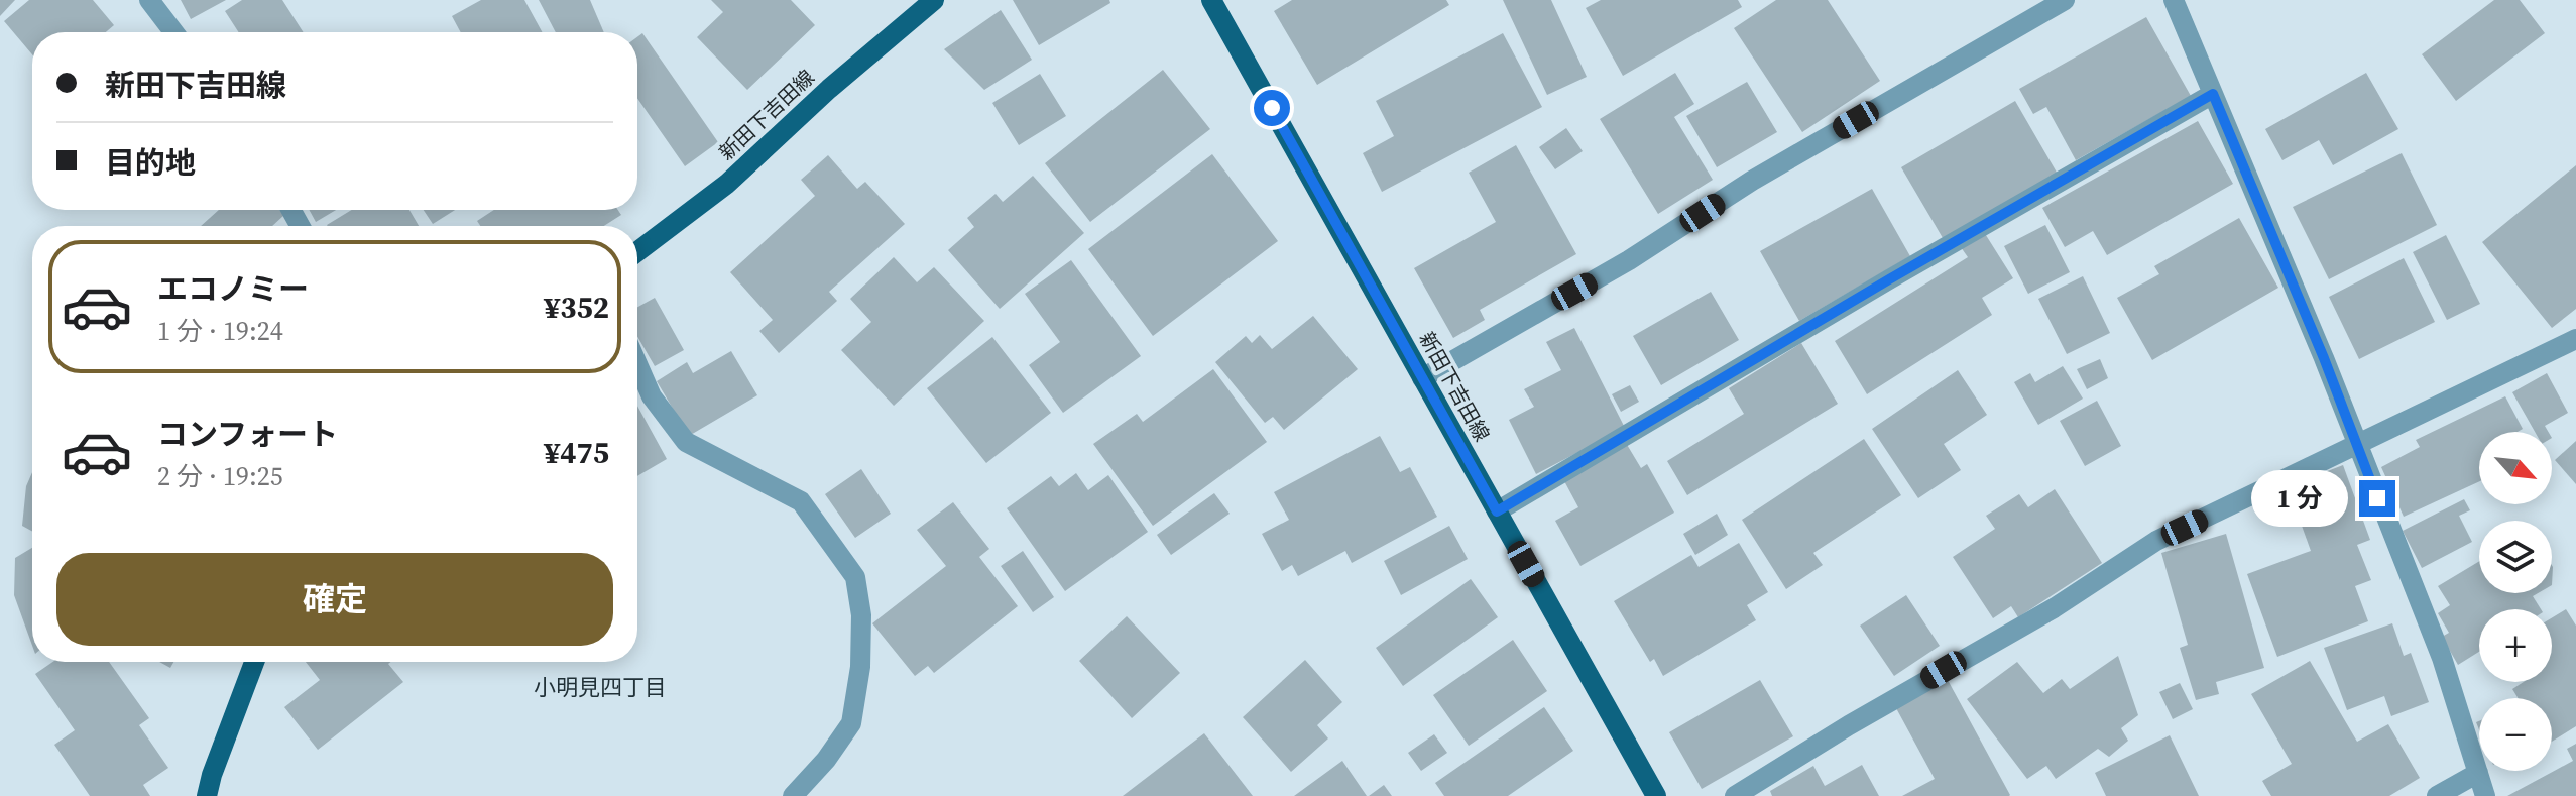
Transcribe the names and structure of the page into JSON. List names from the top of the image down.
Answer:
{
  "streets": {
    "main road": ["新田下吉田線"]
  },
  "districts": ["小明見四丁目"],
  "north": "bottom right",
  "page": {
    "banner": ["新田下吉田線", "目的地"],
    "list": [
      {
        "name": "エコノミー",
        "note": "1 分 · 19:24",
        "value": "¥352"
      },
      {
        "name": "コンフォート",
        "note": "2 分 · 19:25",
        "value": "¥475"
      }
    ],
    "map_buttons": ["+", "−"],
    "bubble": "1 分",
    "buttons": "確定"
  }
}
